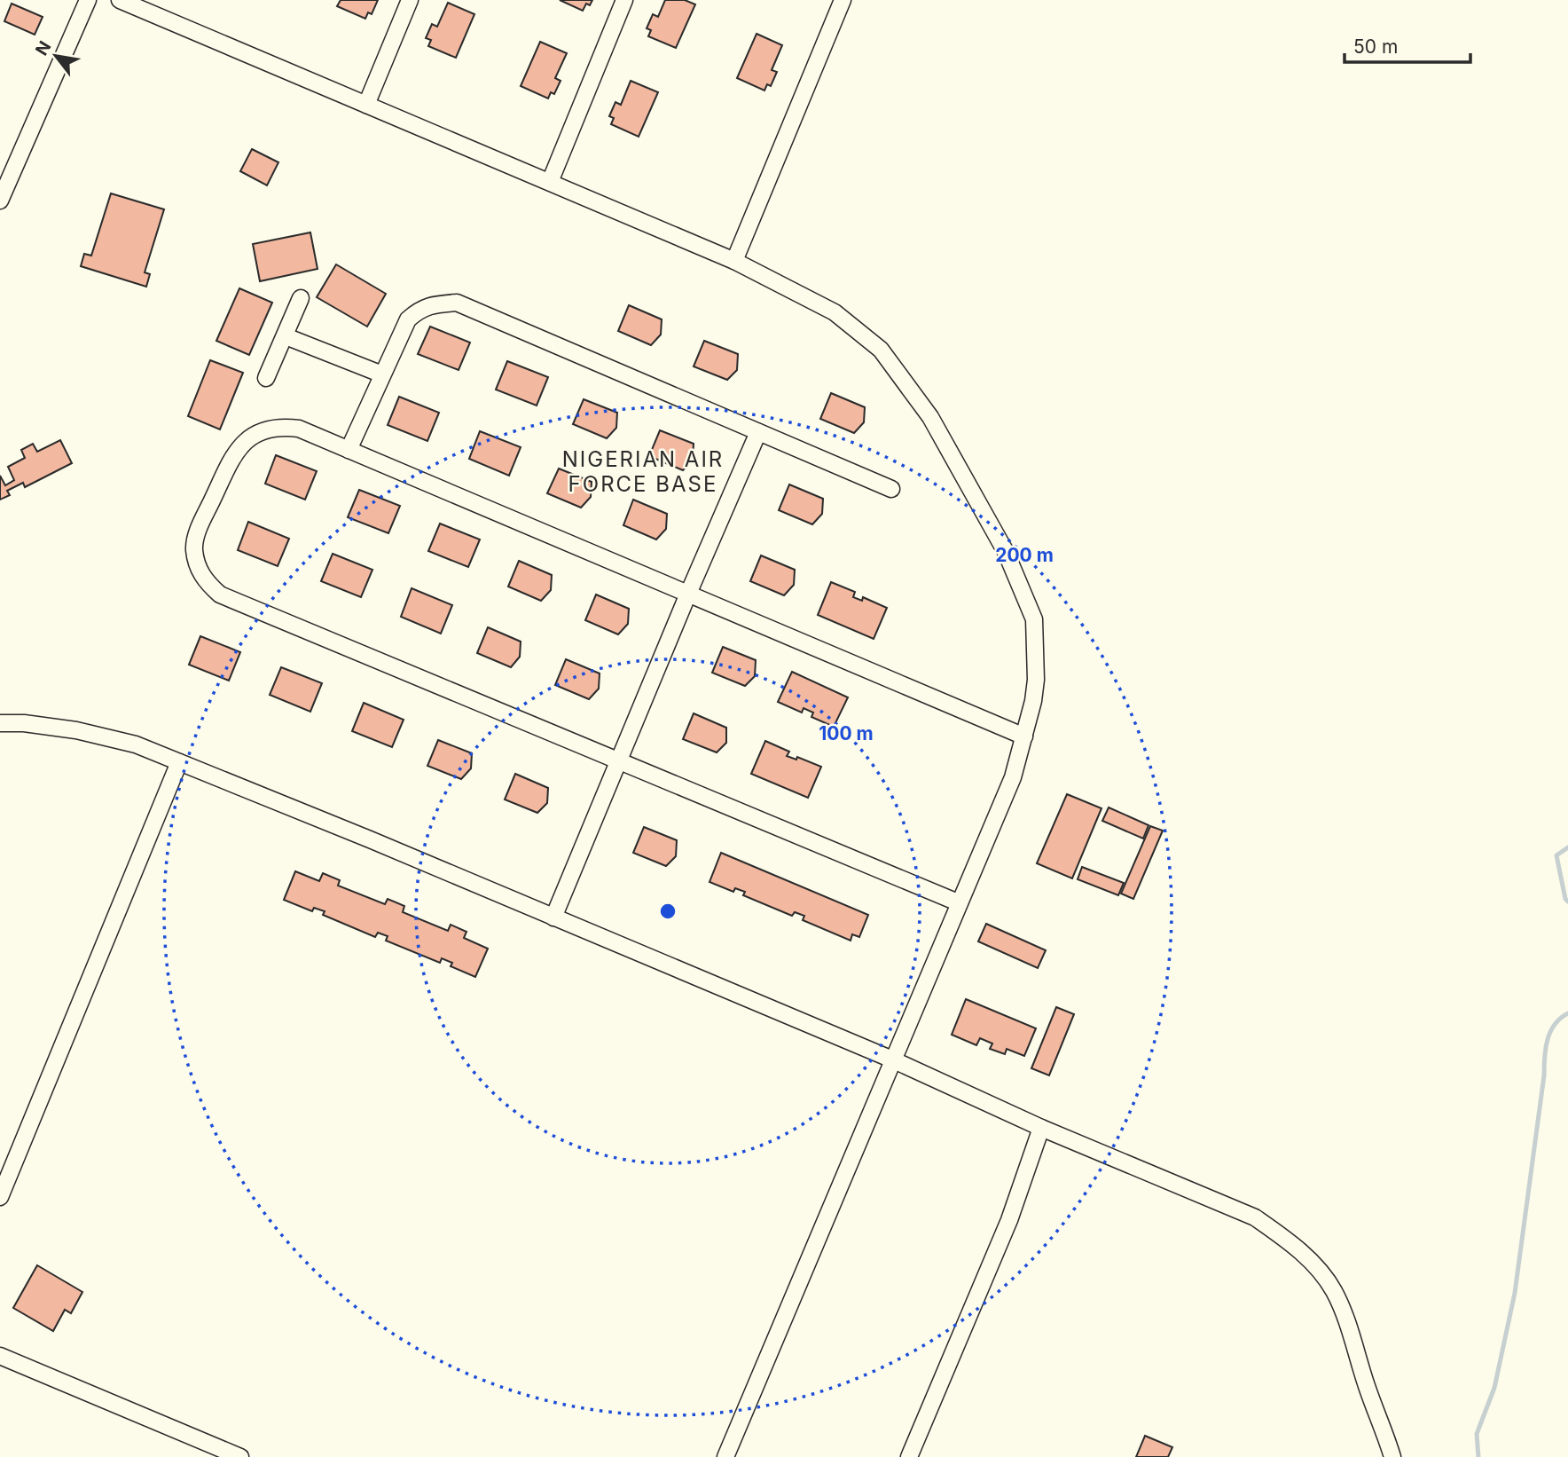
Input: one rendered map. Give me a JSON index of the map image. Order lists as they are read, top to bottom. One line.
{"districts":["NIGERIAN AIR FORCE BASE"],"scale_bar":"50 m","north":"top left","rings":["200 m","100 m"]}
